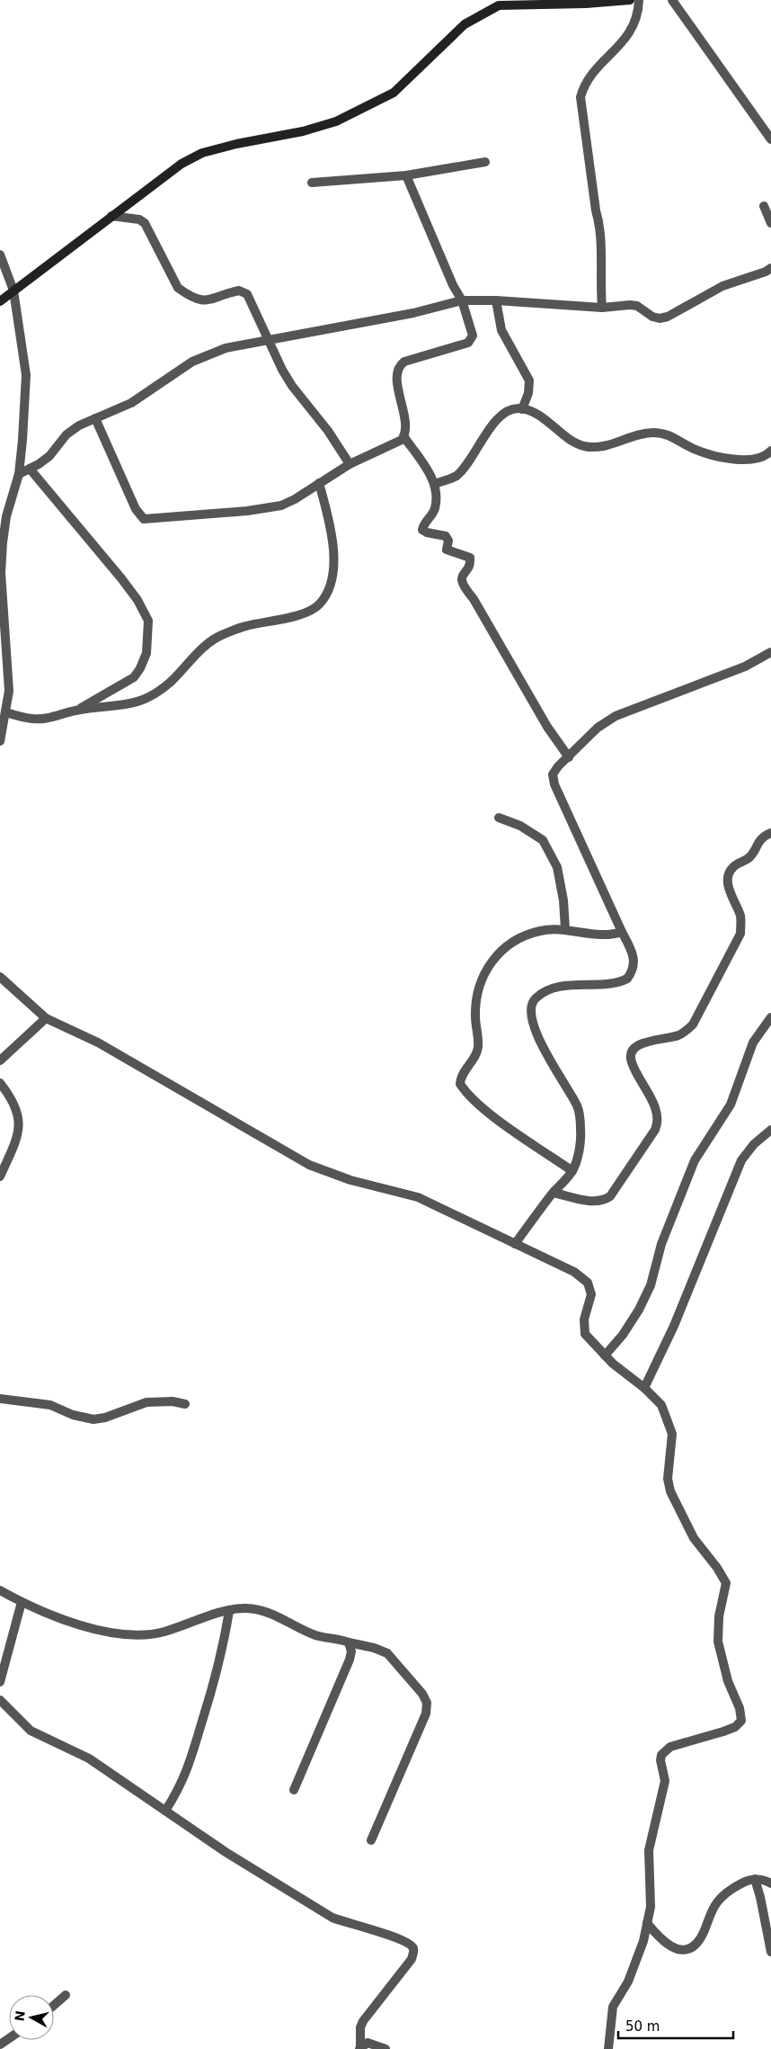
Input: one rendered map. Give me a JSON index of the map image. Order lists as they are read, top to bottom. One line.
{"scale_bar":"50 m","north":"left"}
